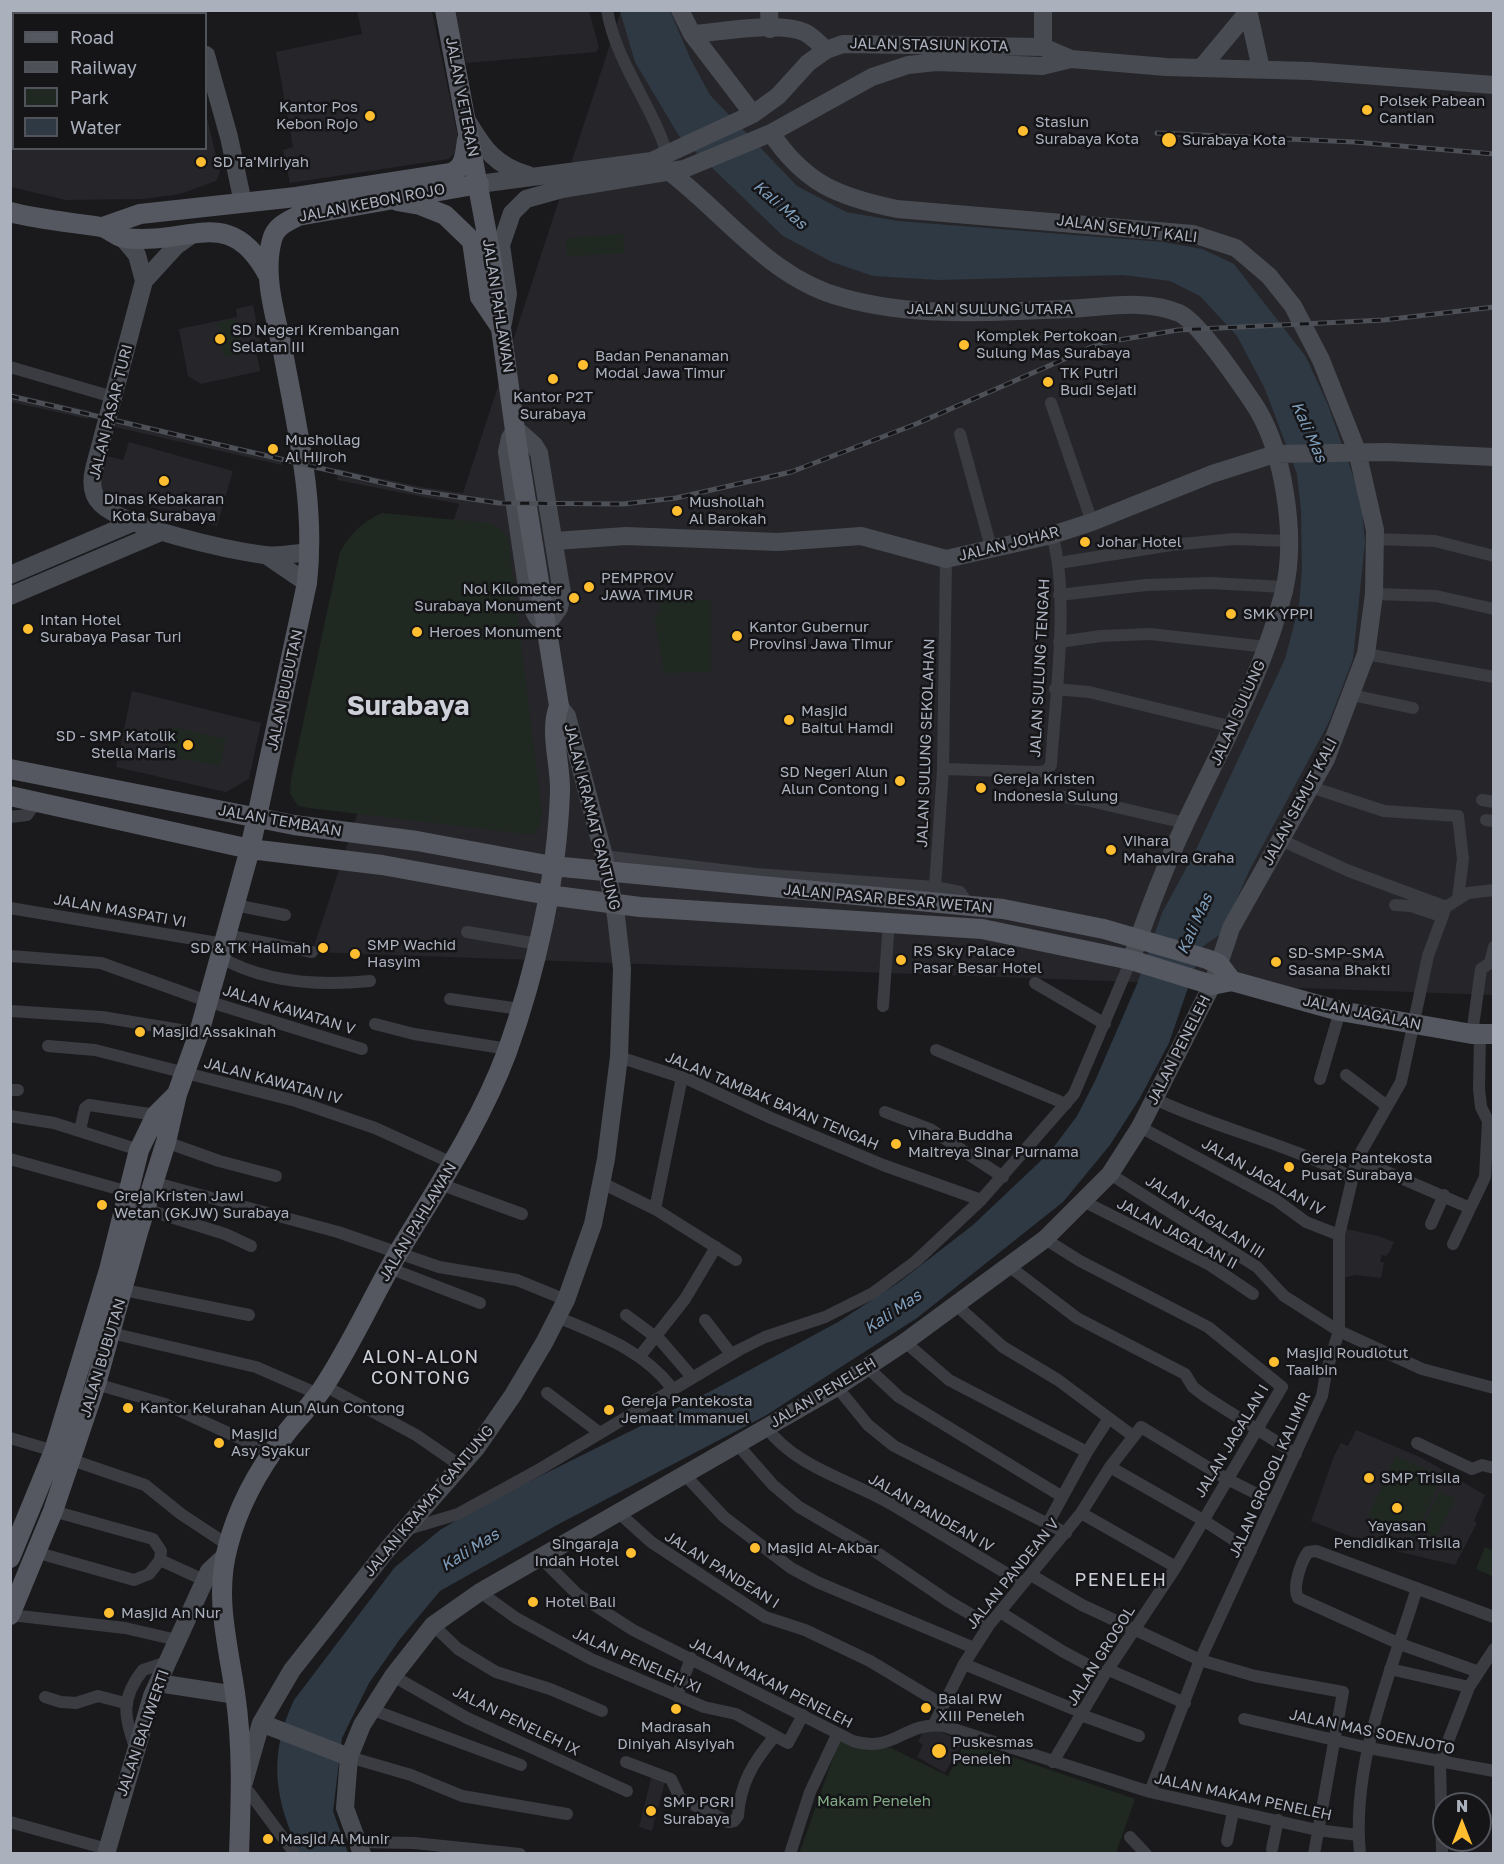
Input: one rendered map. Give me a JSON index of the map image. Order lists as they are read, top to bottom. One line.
{"streets":{"main road":["JALAN VETERAN","JALAN KEBON ROJO","JALAN PAHLAWAN","JALAN BUBUTAN","JALAN TEMBAAN","JALAN PASAR BESAR WETAN","JALAN JAGALAN"],"street":["JALAN STASIUN KOTA","JALAN SEMUT KALI","JALAN SULUNG UTARA","JALAN PASAR TURI","JALAN JOHAR","JALAN SULUNG TENGAH","JALAN SULUNG","JALAN SULUNG SEKOLAHAN","JALAN KRAMAT GANTUNG","JALAN MASPATI VI","JALAN KAWATAN V","JALAN PENELEH","JALAN KAWATAN IV","JALAN TAMBAK BAYAN TENGAH","JALAN JAGALAN IV","JALAN JAGALAN III","JALAN JAGALAN II","JALAN JAGALAN I","JALAN GROGOL KALIMIR","JALAN PANDEAN IV","JALAN PANDEAN I","JALAN PANDEAN V","JALAN GROGOL","JALAN PENELEH XI","JALAN MAKAM PENELEH","JALAN PENELEH IX","JALAN MAS SOENJOTO","JALAN BALIWERTI"]},"crossings":[["JALAN STASIUN KOTA","JALAN KEBON ROJO"],["JALAN STASIUN KOTA","JALAN SEMUT KALI"],["JALAN STASIUN KOTA","JALAN SULUNG UTARA"],["JALAN VETERAN","JALAN KEBON ROJO"],["JALAN VETERAN","JALAN PAHLAWAN"],["JALAN KEBON ROJO","JALAN PAHLAWAN"],["JALAN KEBON ROJO","JALAN BUBUTAN"],["JALAN SEMUT KALI","JALAN JOHAR"],["JALAN SEMUT KALI","JALAN PASAR BESAR WETAN"],["JALAN SEMUT KALI","JALAN JAGALAN"],["JALAN SEMUT KALI","JALAN PENELEH"],["JALAN PAHLAWAN","JALAN KRAMAT GANTUNG"],["JALAN PAHLAWAN","JALAN TEMBAAN"],["JALAN PAHLAWAN","JALAN PASAR BESAR WETAN"],["JALAN PAHLAWAN","JALAN KAWATAN IV"],["JALAN PAHLAWAN","JALAN BALIWERTI"],["JALAN SULUNG UTARA","JALAN JOHAR"],["JALAN SULUNG UTARA","JALAN SULUNG"],["JALAN PASAR TURI","JALAN BUBUTAN"],["JALAN JOHAR","JALAN SULUNG TENGAH"],["JALAN JOHAR","JALAN SULUNG"],["JALAN JOHAR","JALAN SULUNG SEKOLAHAN"],["JALAN SULUNG TENGAH","JALAN SULUNG SEKOLAHAN"],["JALAN BUBUTAN","JALAN TEMBAAN"],["JALAN BUBUTAN","JALAN MASPATI VI"],["JALAN BUBUTAN","JALAN KAWATAN V"],["JALAN BUBUTAN","JALAN KAWATAN IV"],["JALAN SULUNG","JALAN PASAR BESAR WETAN"],["JALAN KRAMAT GANTUNG","JALAN PASAR BESAR WETAN"],["JALAN KRAMAT GANTUNG","JALAN TAMBAK BAYAN TENGAH"],["JALAN TEMBAAN","JALAN PASAR BESAR WETAN"],["JALAN PASAR BESAR WETAN","JALAN JAGALAN"],["JALAN PASAR BESAR WETAN","JALAN PENELEH"],["JALAN JAGALAN","JALAN PENELEH"],["JALAN JAGALAN","JALAN GROGOL KALIMIR"],["JALAN PENELEH","JALAN JAGALAN IV"],["JALAN PENELEH","JALAN JAGALAN III"],["JALAN PENELEH","JALAN JAGALAN II"],["JALAN PENELEH","JALAN JAGALAN I"],["JALAN PENELEH","JALAN PANDEAN IV"],["JALAN PENELEH","JALAN PANDEAN I"],["JALAN PENELEH","JALAN PENELEH XI"],["JALAN PENELEH","JALAN MAKAM PENELEH"],["JALAN PENELEH","JALAN PENELEH IX"],["JALAN JAGALAN IV","JALAN GROGOL KALIMIR"],["JALAN JAGALAN III","JALAN GROGOL KALIMIR"],["JALAN JAGALAN I","JALAN GROGOL"],["JALAN GROGOL KALIMIR","JALAN PANDEAN IV"],["JALAN GROGOL KALIMIR","JALAN MAKAM PENELEH"],["JALAN PANDEAN IV","JALAN PANDEAN V"],["JALAN PANDEAN IV","JALAN GROGOL"],["JALAN PANDEAN IV","JALAN MAS SOENJOTO"],["JALAN PANDEAN I","JALAN PANDEAN V"],["JALAN PANDEAN V","JALAN MAKAM PENELEH"],["JALAN GROGOL","JALAN MAKAM PENELEH"],["JALAN PENELEH XI","JALAN MAKAM PENELEH"]],"districts":["Surabaya","ALON-ALON CONTONG","PENELEH"],"water":["Kali Mas"],"parks":["Makam Peneleh"],"places":["Polsek Pabean Cantian","Kantor Pos Kebon Rojo","Stasiun Surabaya Kota","Surabaya Kota","SD Ta'Miriyah","SD Negeri Krembangan Selatan III","Komplek Pertokoan Sulung Mas Surabaya","Badan Penanaman Modal Jawa Timur","Kantor P2T Surabaya","TK Putri Budi Sejati","Mushollag Al Hijroh","Dinas Kebakaran Kota Surabaya","Mushollah Al Barokah","Johar Hotel","PEMPROV JAWA TIMUR","Nol Kilometer Surabaya Monument","SMK YPPI","Intan Hotel Surabaya Pasar Turi","Heroes Monument","Kantor Gubernur Provinsi Jawa Timur","Masjid Baitul Hamdi","SD - SMP Katolik Stella Maris","SD Negeri Alun Alun Contong I","Gereja Kristen Indonesia Sulung","Vihara Mahavira Graha","SD & TK Halimah","SMP Wachid Hasyim","RS Sky Palace Pasar Besar Hotel","SD-SMP-SMA Sasana Bhakti","Masjid Assakinah","Vihara Buddha Maitreya Sinar Purnama","Gereja Pantekosta Pusat Surabaya","Greja Kristen Jawi Wetan (GKJW) Surabaya","Masjid Roudlotut Taaibin","Kantor Kelurahan Alun Alun Contong","Gereja Pantekosta Jemaat Immanuel","Masjid Asy Syakur","SMP Trisila","Yayasan Pendidikan Trisila","Masjid Al-Akbar","Singaraja Indah Hotel","Hotel Bali","Masjid An Nur","Balai RW XIII Peneleh","Madrasah Diniyah Aisyiyah","Puskesmas Peneleh","SMP PGRI Surabaya","Masjid Al Munir"],"legend":["Road","Railway","Park","Water"],"north":"top"}
